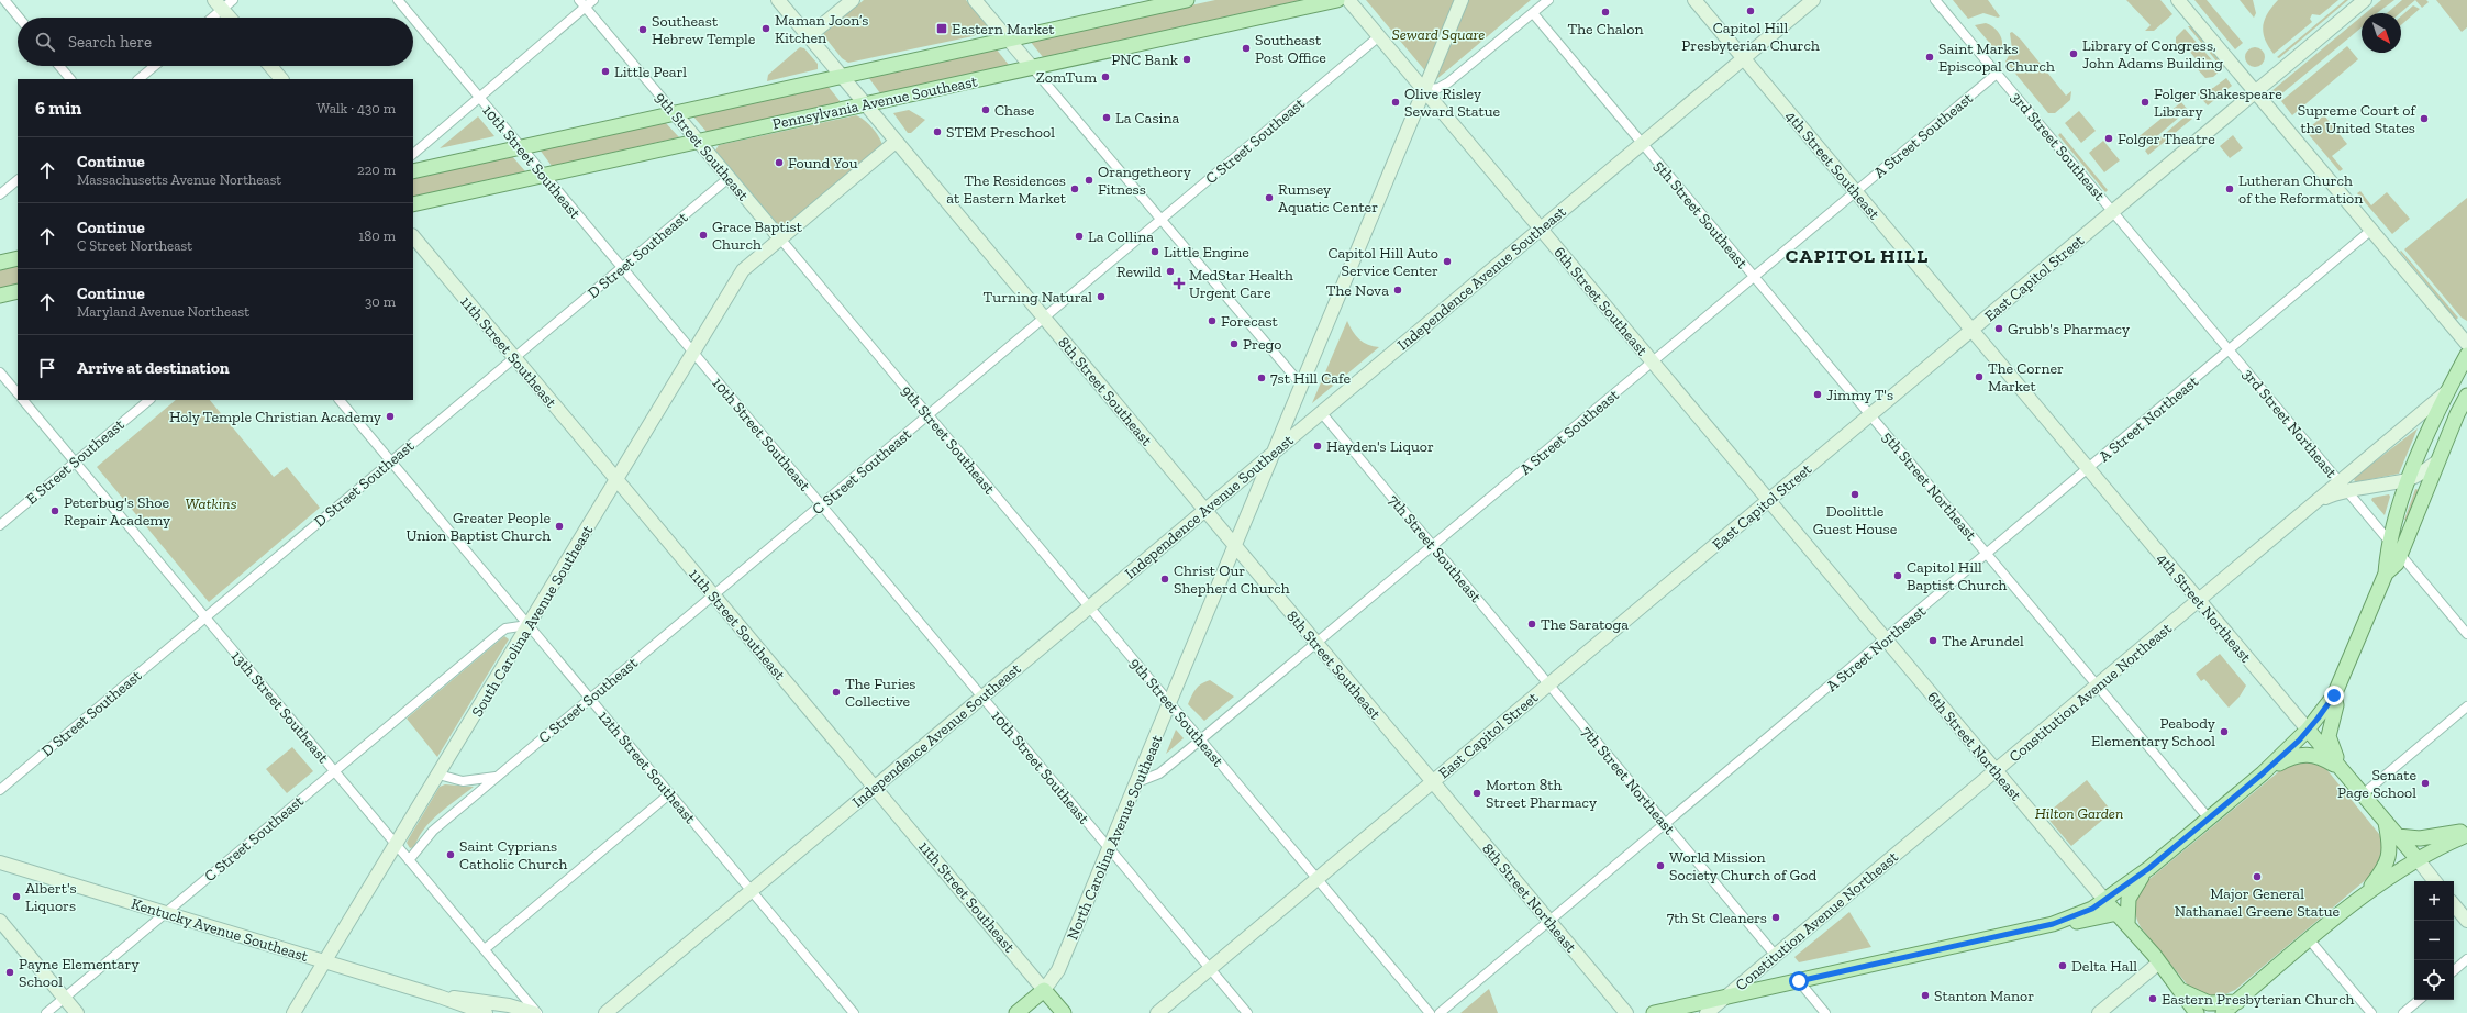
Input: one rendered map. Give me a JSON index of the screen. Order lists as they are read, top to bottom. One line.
{"streets":{"main road":["Pennsylvania Avenue Southeast","9th Street Southeast","4th Street Southeast","Independence Avenue Southeast","East Capitol Street","6th Street Southeast","11th Street Southeast","8th Street Southeast","4th Street Northeast","South Carolina Avenue Southeast","Constitution Avenue Northeast","6th Street Northeast","North Carolina Avenue Southeast","8th Street Northeast","Kentucky Avenue Southeast"],"street":["A Street Southeast","C Street Southeast","3rd Street Southeast","10th Street Southeast","5th Street Southeast","D Street Southeast","A Street Northeast","3rd Street Northeast","E Street Southeast","5th Street Northeast","7th Street Southeast","13th Street Southeast","12th Street Southeast","7th Street Northeast"]},"crossings":[["Pennsylvania Avenue Southeast","9th Street Southeast"],["Pennsylvania Avenue Southeast","10th Street Southeast"],["Pennsylvania Avenue Southeast","8th Street Southeast"],["A Street Southeast","9th Street Southeast"],["A Street Southeast","3rd Street Southeast"],["A Street Southeast","4th Street Southeast"],["A Street Southeast","5th Street Southeast"],["A Street Southeast","6th Street Southeast"],["A Street Southeast","8th Street Southeast"],["A Street Southeast","7th Street Southeast"],["A Street Southeast","North Carolina Avenue Southeast"],["C Street Southeast","9th Street Southeast"],["C Street Southeast","10th Street Southeast"],["C Street Southeast","6th Street Southeast"],["C Street Southeast","11th Street Southeast"],["C Street Southeast","8th Street Southeast"],["C Street Southeast","South Carolina Avenue Southeast"],["C Street Southeast","13th Street Southeast"],["C Street Southeast","12th Street Southeast"],["C Street Southeast","Kentucky Avenue Southeast"],["9th Street Southeast","D Street Southeast"],["9th Street Southeast","Independence Avenue Southeast"],["9th Street Southeast","East Capitol Street"],["9th Street Southeast","South Carolina Avenue Southeast"],["9th Street Southeast","North Carolina Avenue Southeast"],["3rd Street Southeast","East Capitol Street"],["3rd Street Southeast","3rd Street Northeast"],["10th Street Southeast","D Street Southeast"],["10th Street Southeast","Independence Avenue Southeast"],["10th Street Southeast","East Capitol Street"],["10th Street Southeast","South Carolina Avenue Southeast"],["10th Street Southeast","North Carolina Avenue Southeast"],["4th Street Southeast","Independence Avenue Southeast"],["4th Street Southeast","East Capitol Street"],["4th Street Southeast","4th Street Northeast"],["5th Street Southeast","Independence Avenue Southeast"],["5th Street Southeast","East Capitol Street"],["5th Street Southeast","5th Street Northeast"],["D Street Southeast","11th Street Southeast"],["D Street Southeast","13th Street Southeast"],["D Street Southeast","12th Street Southeast"],["Independence Avenue Southeast","6th Street Southeast"],["Independence Avenue Southeast","11th Street Southeast"],["Independence Avenue Southeast","8th Street Southeast"],["Independence Avenue Southeast","7th Street Southeast"],["Independence Avenue Southeast","12th Street Southeast"],["Independence Avenue Southeast","North Carolina Avenue Southeast"],["East Capitol Street","6th Street Southeast"],["East Capitol Street","8th Street Southeast"],["East Capitol Street","3rd Street Northeast"],["East Capitol Street","5th Street Northeast"],["East Capitol Street","7th Street Southeast"],["East Capitol Street","4th Street Northeast"],["East Capitol Street","6th Street Northeast"],["East Capitol Street","7th Street Northeast"],["East Capitol Street","8th Street Northeast"],["6th Street Southeast","6th Street Northeast"],["6th Street Southeast","North Carolina Avenue Southeast"],["11th Street Southeast","South Carolina Avenue Southeast"],["11th Street Southeast","North Carolina Avenue Southeast"],["8th Street Southeast","North Carolina Avenue Southeast"],["8th Street Southeast","8th Street Northeast"],["A Street Northeast","3rd Street Northeast"],["A Street Northeast","5th Street Northeast"],["A Street Northeast","4th Street Northeast"],["A Street Northeast","6th Street Northeast"],["A Street Northeast","7th Street Northeast"],["A Street Northeast","8th Street Northeast"],["3rd Street Northeast","Constitution Avenue Northeast"],["E Street Southeast","13th Street Southeast"],["5th Street Northeast","Constitution Avenue Northeast"],["7th Street Southeast","7th Street Northeast"],["4th Street Northeast","Constitution Avenue Northeast"],["South Carolina Avenue Southeast","13th Street Southeast"],["South Carolina Avenue Southeast","12th Street Southeast"],["South Carolina Avenue Southeast","Kentucky Avenue Southeast"],["Constitution Avenue Northeast","6th Street Northeast"],["Constitution Avenue Northeast","7th Street Northeast"]],"districts":["CAPITOL HILL"],"parks":["Seward Square","Watkins","Hilton Garden"],"places":{"other":["Capitol Hill Presbyterian Church","The Chalon","Maman Joon’s Kitchen","Southeast Hebrew Temple","Southeast Post Office","Library of Congress, John Adams Building","Saint Marks Episcopal Church","PNC Bank","Little Pearl","ZomTum","Olive Risley Seward Statue","Folger Shakespeare Library","Chase","La Casina","Supreme Court of the United States","STEM Preschool","Folger Theatre","Found You","Orangetheory Fitness","The Residences at Eastern Market","Lutheran Church of the Reformation","Rumsey Aquatic Center","Grace Baptist Church","La Collina","Little Engine","Capitol Hill Auto Service Center","Rewild","The Nova","Turning Natural","Forecast","Grubb's Pharmacy","Prego","The Corner Market","7st Hill Cafe","Jimmy T's","Holy Temple Christian Academy","Hayden's Liquor","Doolittle Guest House","Peterbug's Shoe Repair Academy","Greater People Union Baptist Church","Capitol Hill Baptist Church","Christ Our Shepherd Church","The Saratoga","The Arundel","The Furies Collective","Peabody Elementary School","Senate Page School","Morton 8th Street Pharmacy","Saint Cyprians Catholic Church","World Mission Society Church of God","Major General Nathanael Greene Statue","Albert's Liquors","7th St Cleaners","Delta Hall","Payne Elementary School","Stanton Manor","Eastern Presbyterian Church"],"transit":["Eastern Market"],"health":["MedStar Health Urgent Care"]},"north":"bottom right","page":{"search":"Search here","heading":["6 min","Walk · 430 m"],"list":[["Continue","Massachusetts Avenue Northeast","220 m"],["Continue","C Street Northeast","180 m"],["Continue","Maryland Avenue Northeast","30 m"],"Arrive at destination"],"map_buttons":["+","−"]}}
